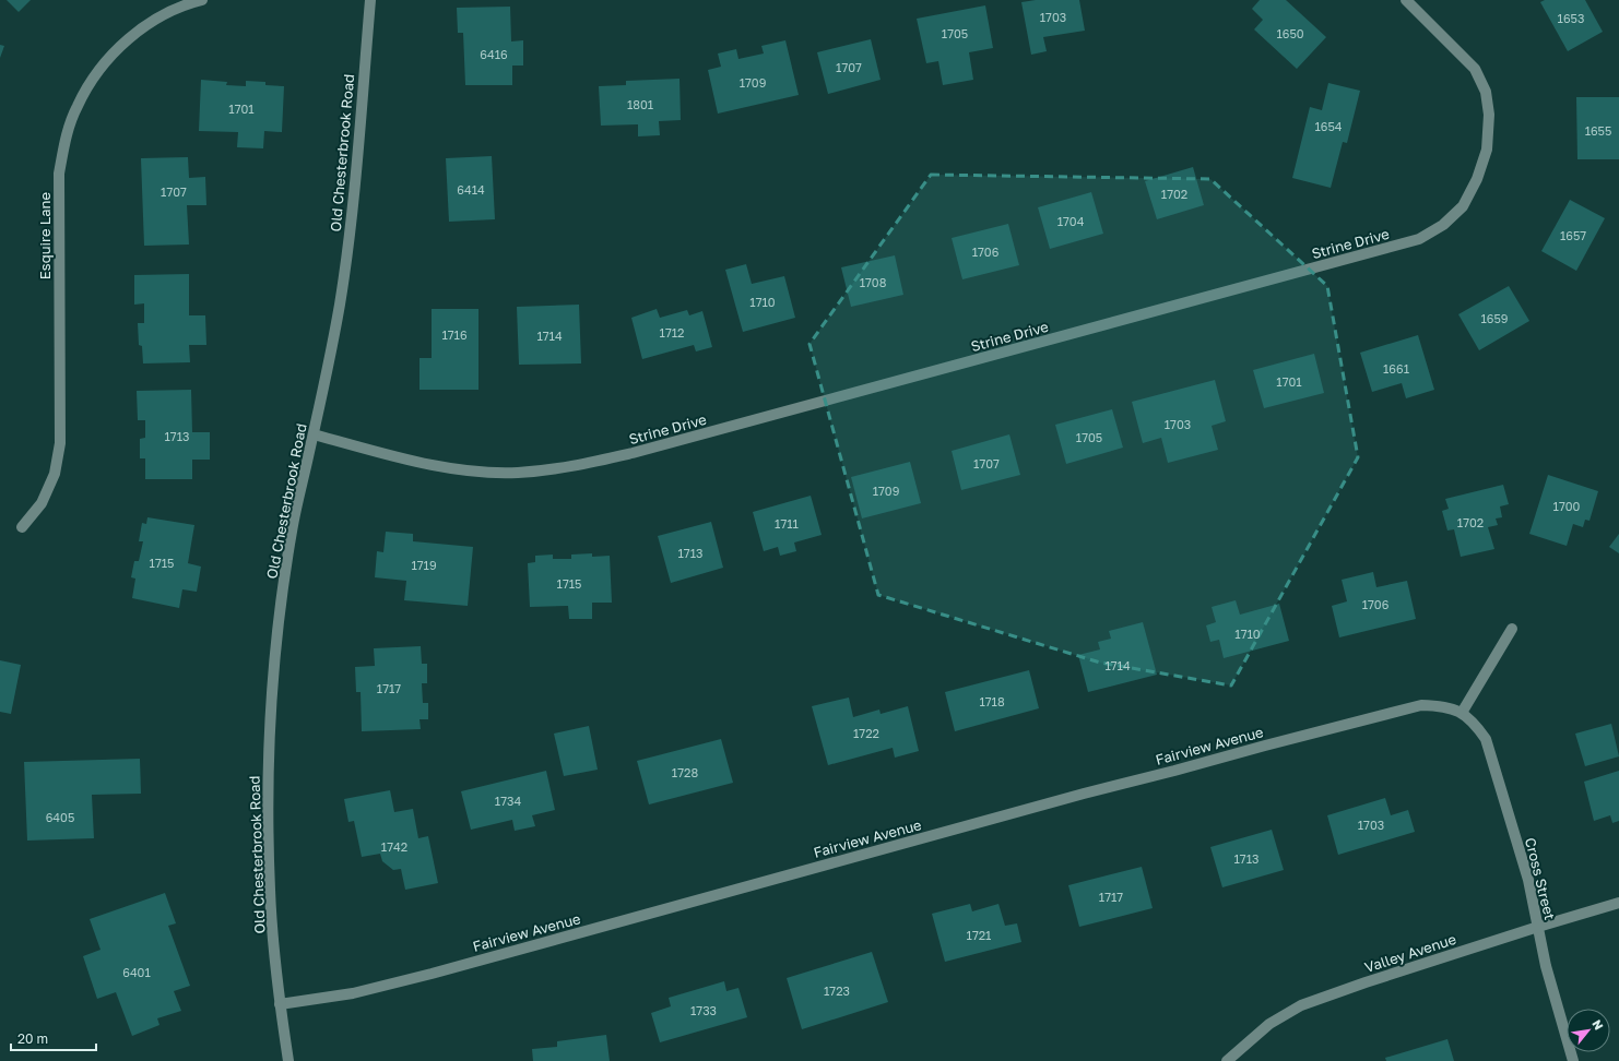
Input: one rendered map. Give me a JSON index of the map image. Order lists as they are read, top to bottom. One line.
{"streets":{"street":["Old Chesterbrook Road","Esquire Lane","Strine Drive","Fairview Avenue","Cross Street","Valley Avenue"]},"crossings":[["Old Chesterbrook Road","Strine Drive"],["Old Chesterbrook Road","Fairview Avenue"],["Fairview Avenue","Cross Street"],["Cross Street","Valley Avenue"]],"house_numbers":["1703","1653","1705","1650","6416","1707","1709","1801","1701","1654","1655","6414","1707","1702","1704","1657","1706","1708","1710","1659","1712","1716","1714","1661","1701","1703","1713","1705","1707","1709","1700","1702","1711","1713","1715","1719","1715","1706","1710","1714","1717","1718","1722","1728","1734","6405","1703","1742","1713","1717","1721","6401","1723","1733"],"scale_bar":"20 m","north":"top right"}
